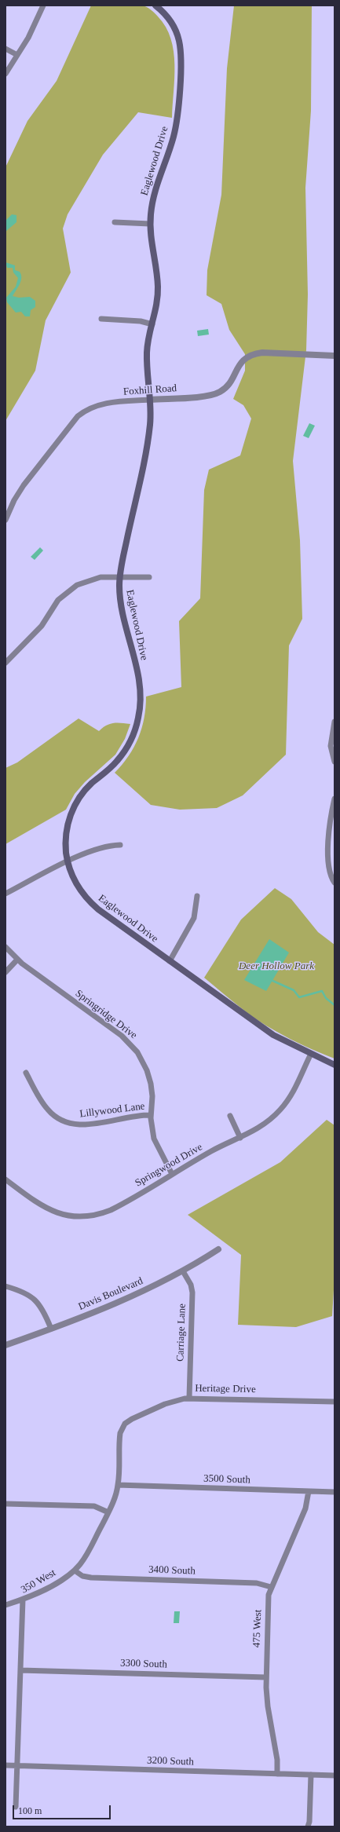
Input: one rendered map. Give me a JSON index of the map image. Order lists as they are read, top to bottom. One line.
{"streets":{"main road":["Eaglewood Drive"],"street":["Foxhill Road","Springridge Drive","Lillywood Lane","Springwood Drive","Davis Boulevard","Carriage Lane","Heritage Drive","3500 South","3400 South","350 West","475 West","3300 South","3200 South"]},"crossings":[["Eaglewood Drive","Foxhill Road"],["Eaglewood Drive","Springwood Drive"],["Springridge Drive","Lillywood Lane"],["Springridge Drive","Springwood Drive"],["Davis Boulevard","Carriage Lane"],["Carriage Lane","Heritage Drive"],["Heritage Drive","350 West"],["3500 South","350 West"],["3500 South","475 West"],["3400 South","350 West"],["3400 South","475 West"],["350 West","3300 South"],["350 West","3200 South"],["475 West","3300 South"],["475 West","3200 South"]],"parks":["Deer Hollow Park"],"scale_bar":"100 m"}
